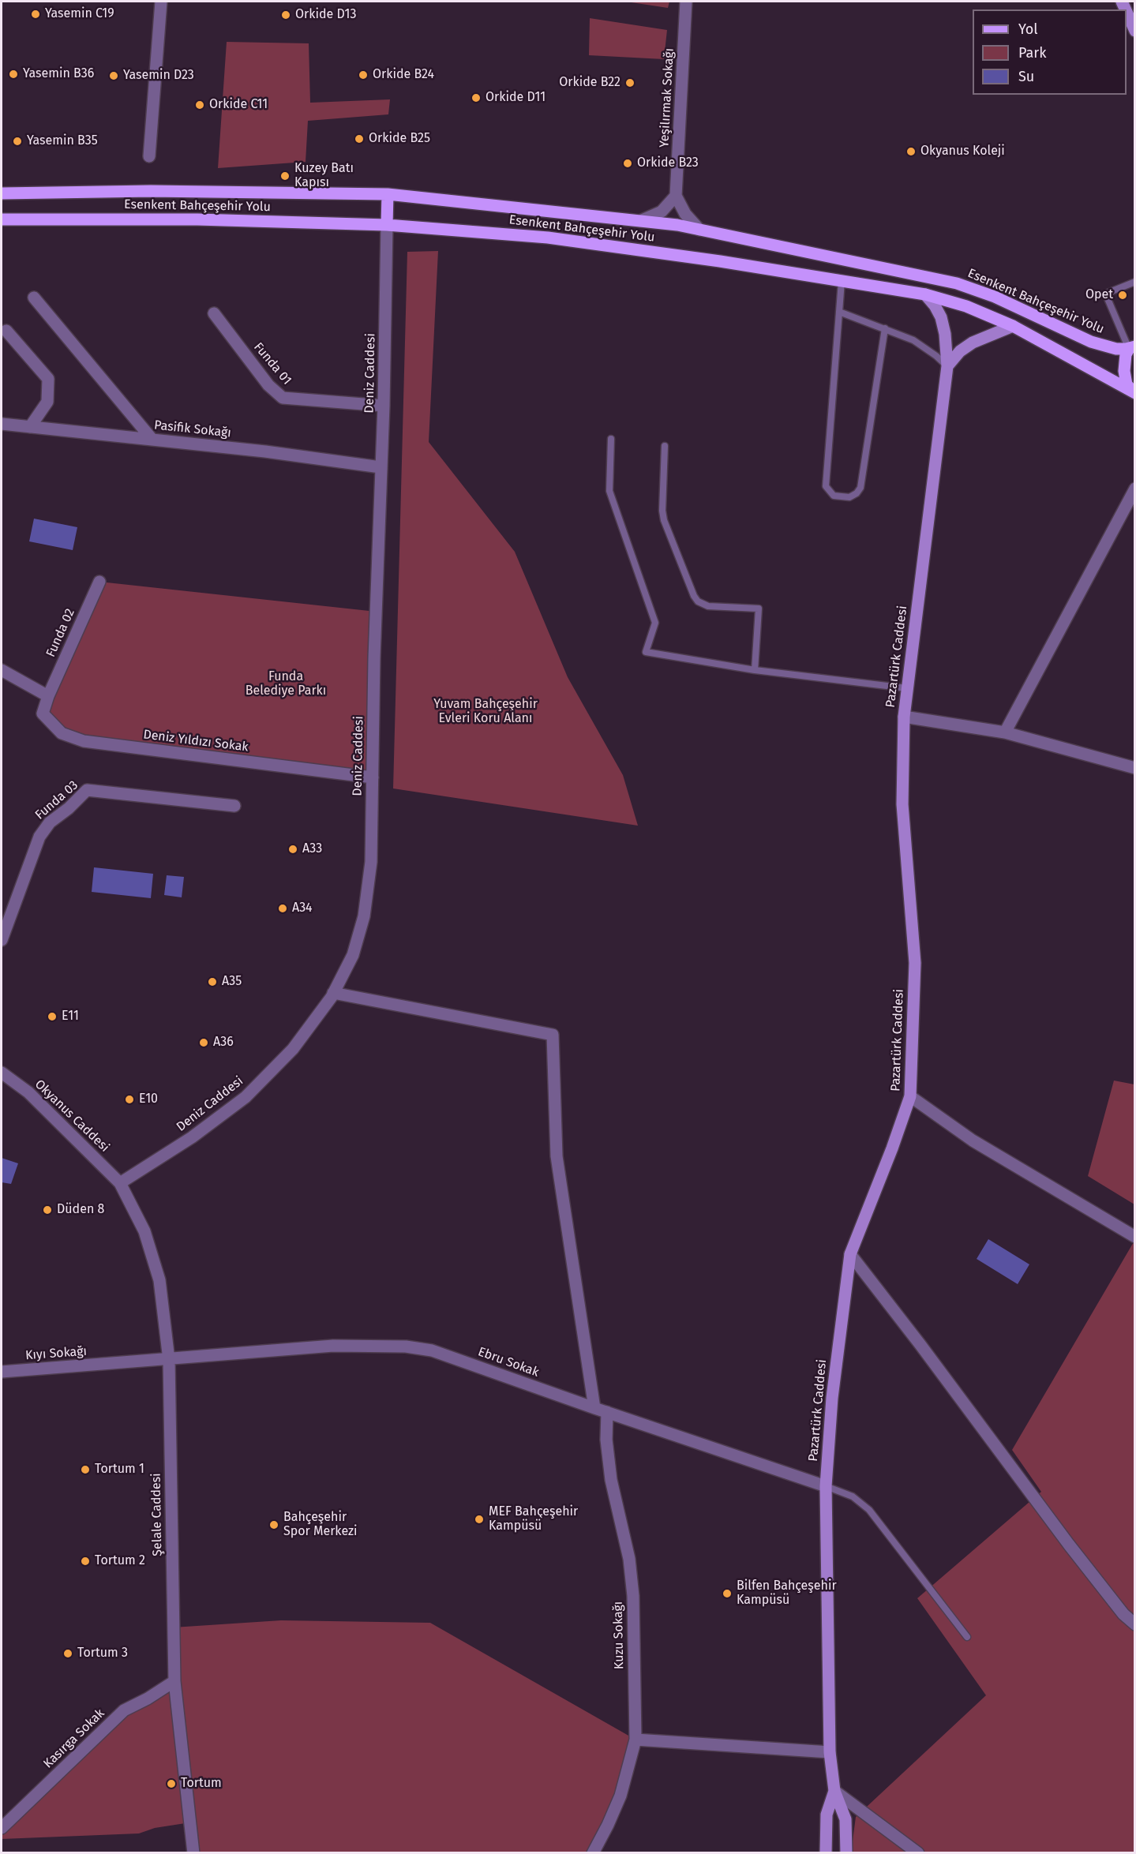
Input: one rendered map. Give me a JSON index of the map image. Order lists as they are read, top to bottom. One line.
{"streets":{"main road":["Esenkent Bahçeşehir Yolu"],"street":["Yeşilırmak Sokağı","Funda 01","Deniz Caddesi","Pasifik Sokağı","Funda 02","Pazartürk Caddesi","Deniz Yıldızı Sokak","Funda 03","Okyanus Caddesi","Kıyı Sokağı","Ebru Sokak","Şelale Caddesi","Kuzu Sokağı","Kasırga Sokak"]},"crossings":[["Esenkent Bahçeşehir Yolu","Deniz Caddesi"],["Esenkent Bahçeşehir Yolu","Pazartürk Caddesi"],["Funda 01","Deniz Caddesi"],["Deniz Caddesi","Pasifik Sokağı"],["Deniz Caddesi","Deniz Yıldızı Sokak"],["Deniz Caddesi","Okyanus Caddesi"],["Deniz Caddesi","Şelale Caddesi"],["Funda 02","Deniz Yıldızı Sokak"],["Pazartürk Caddesi","Ebru Sokak"],["Okyanus Caddesi","Şelale Caddesi"],["Kıyı Sokağı","Ebru Sokak"],["Ebru Sokak","Şelale Caddesi"],["Ebru Sokak","Kuzu Sokağı"],["Şelale Caddesi","Kasırga Sokak"]],"parks":["Funda Belediye Parkı","Yuvam Bahçeşehir Evleri Koru Alanı"],"places":["Yasemin C19","Orkide D13","Yasemin B36","Orkide B24","Yasemin D23","Orkide B22","Orkide D11","Orkide C11","Orkide B25","Yasemin B35","Okyanus Koleji","Orkide B23","Kuzey Batı Kapısı","Opet","A33","A34","A35","E11","A36","E10","Düden 8","Tortum 1","MEF Bahçeşehir Kampüsü","Bahçeşehir Spor Merkezi","Tortum 2","Bilfen Bahçeşehir Kampüsü","Tortum 3","Tortum"],"legend":["Yol","Park","Su"]}
